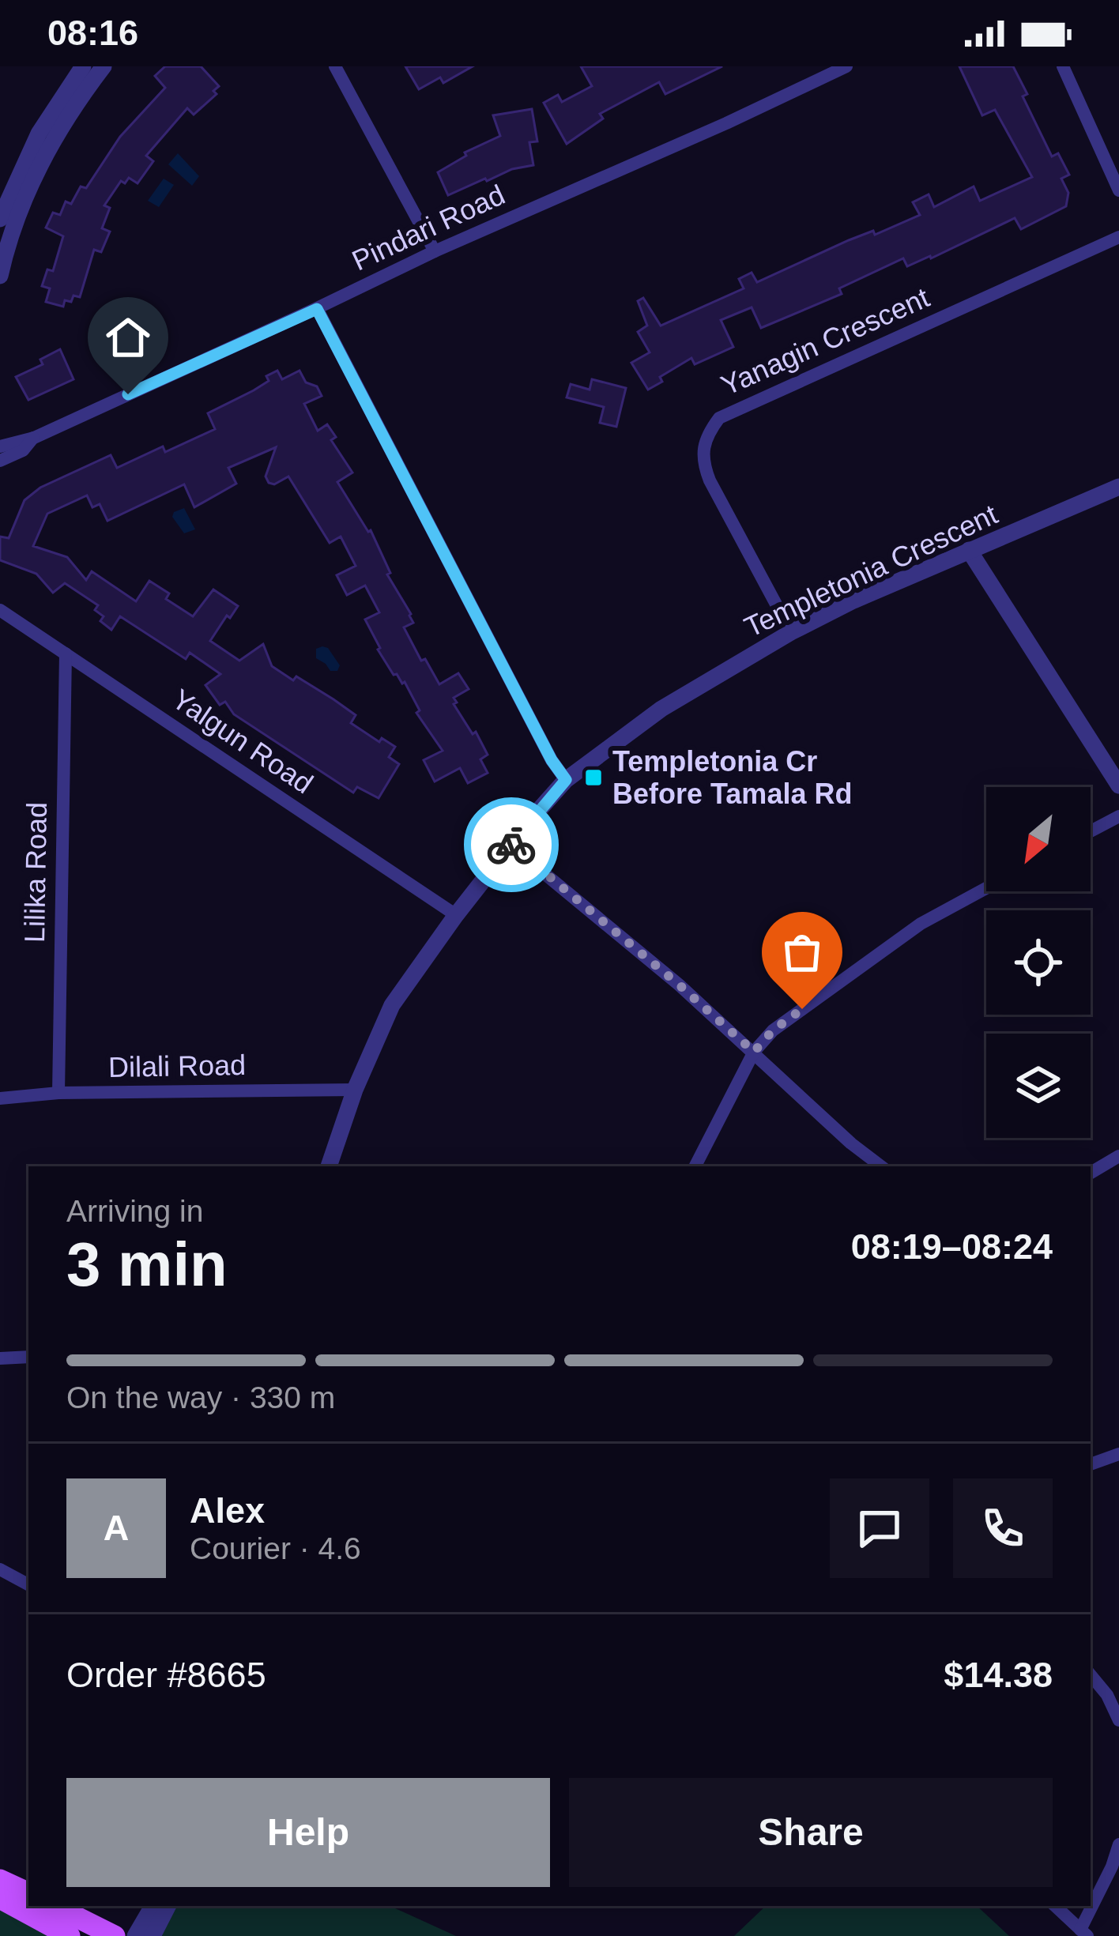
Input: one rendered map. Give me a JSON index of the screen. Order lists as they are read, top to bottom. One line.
{"streets":{"street":["Pindari Road","Yanagin Crescent","Templetonia Crescent","Yalgun Road","Lilika Road","Dilali Road"]},"crossings":[["Yanagin Crescent","Templetonia Crescent"],["Templetonia Crescent","Yalgun Road"],["Templetonia Crescent","Dilali Road"],["Yalgun Road","Lilika Road"],["Lilika Road","Dilali Road"]],"places":{"transit":["Templetonia Cr Before Tamala Rd"]},"north":"bottom left","page":{"status":"08:16","heading":["3 min","Arriving in","08:19–08:24"],"panel":["Alex","Courier · 4.6","Order #8665","$14.38"],"bar":"On the way · 330 m","round":"A","buttons":["Help","Share"]}}
